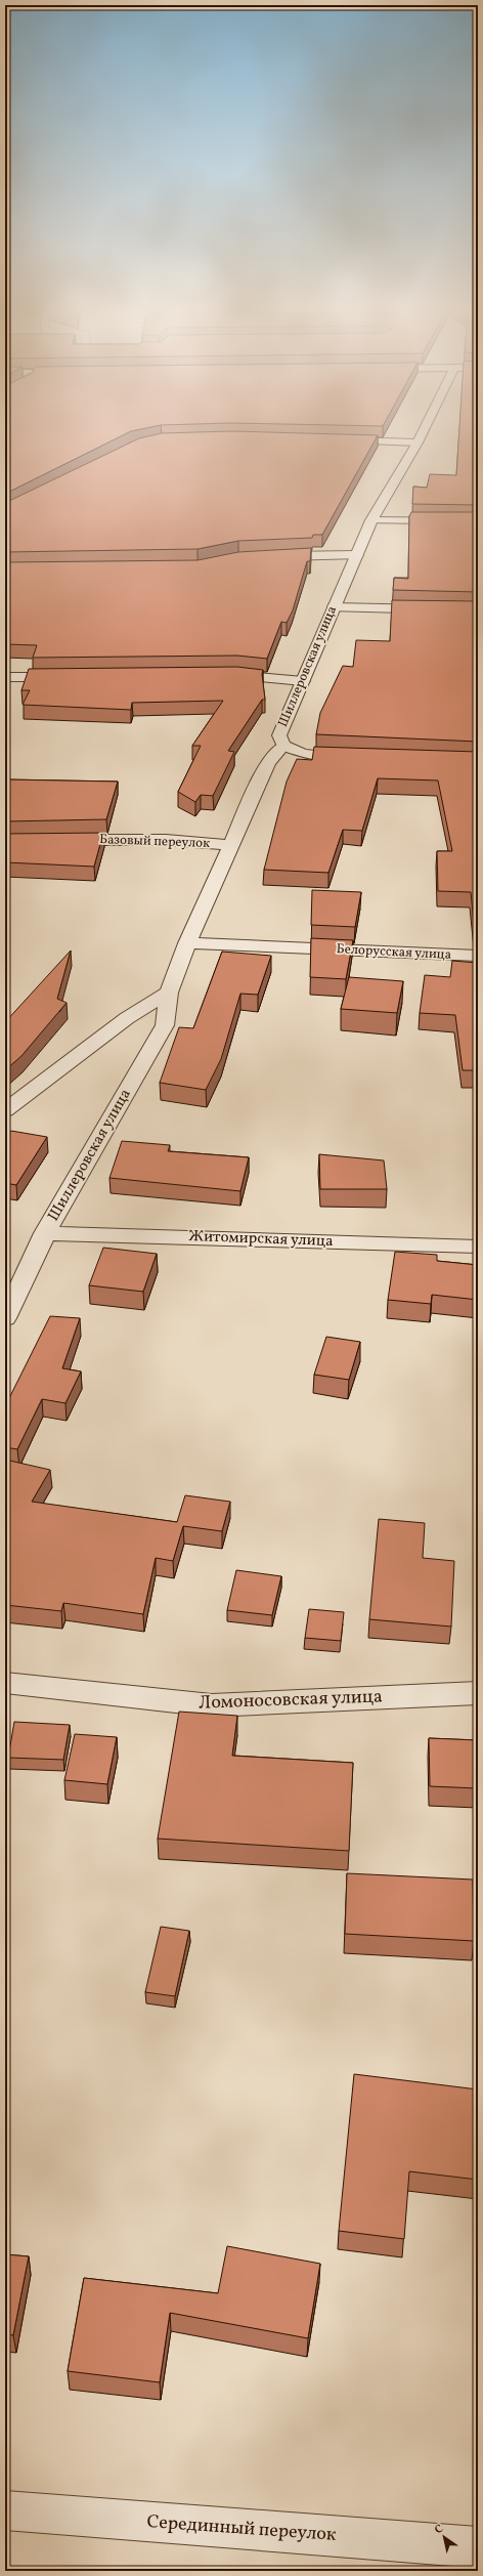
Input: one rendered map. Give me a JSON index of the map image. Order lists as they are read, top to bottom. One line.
{"streets":{"street":["Шиллеровская улица","Базовый переулок","Белорусская улица","Житомирская улица","Ломоносовская улица","Серединный переулок"]},"crossings":[["Шиллеровская улица","Базовый переулок"],["Шиллеровская улица","Белорусская улица"],["Шиллеровская улица","Житомирская улица"]],"north":"top left"}
